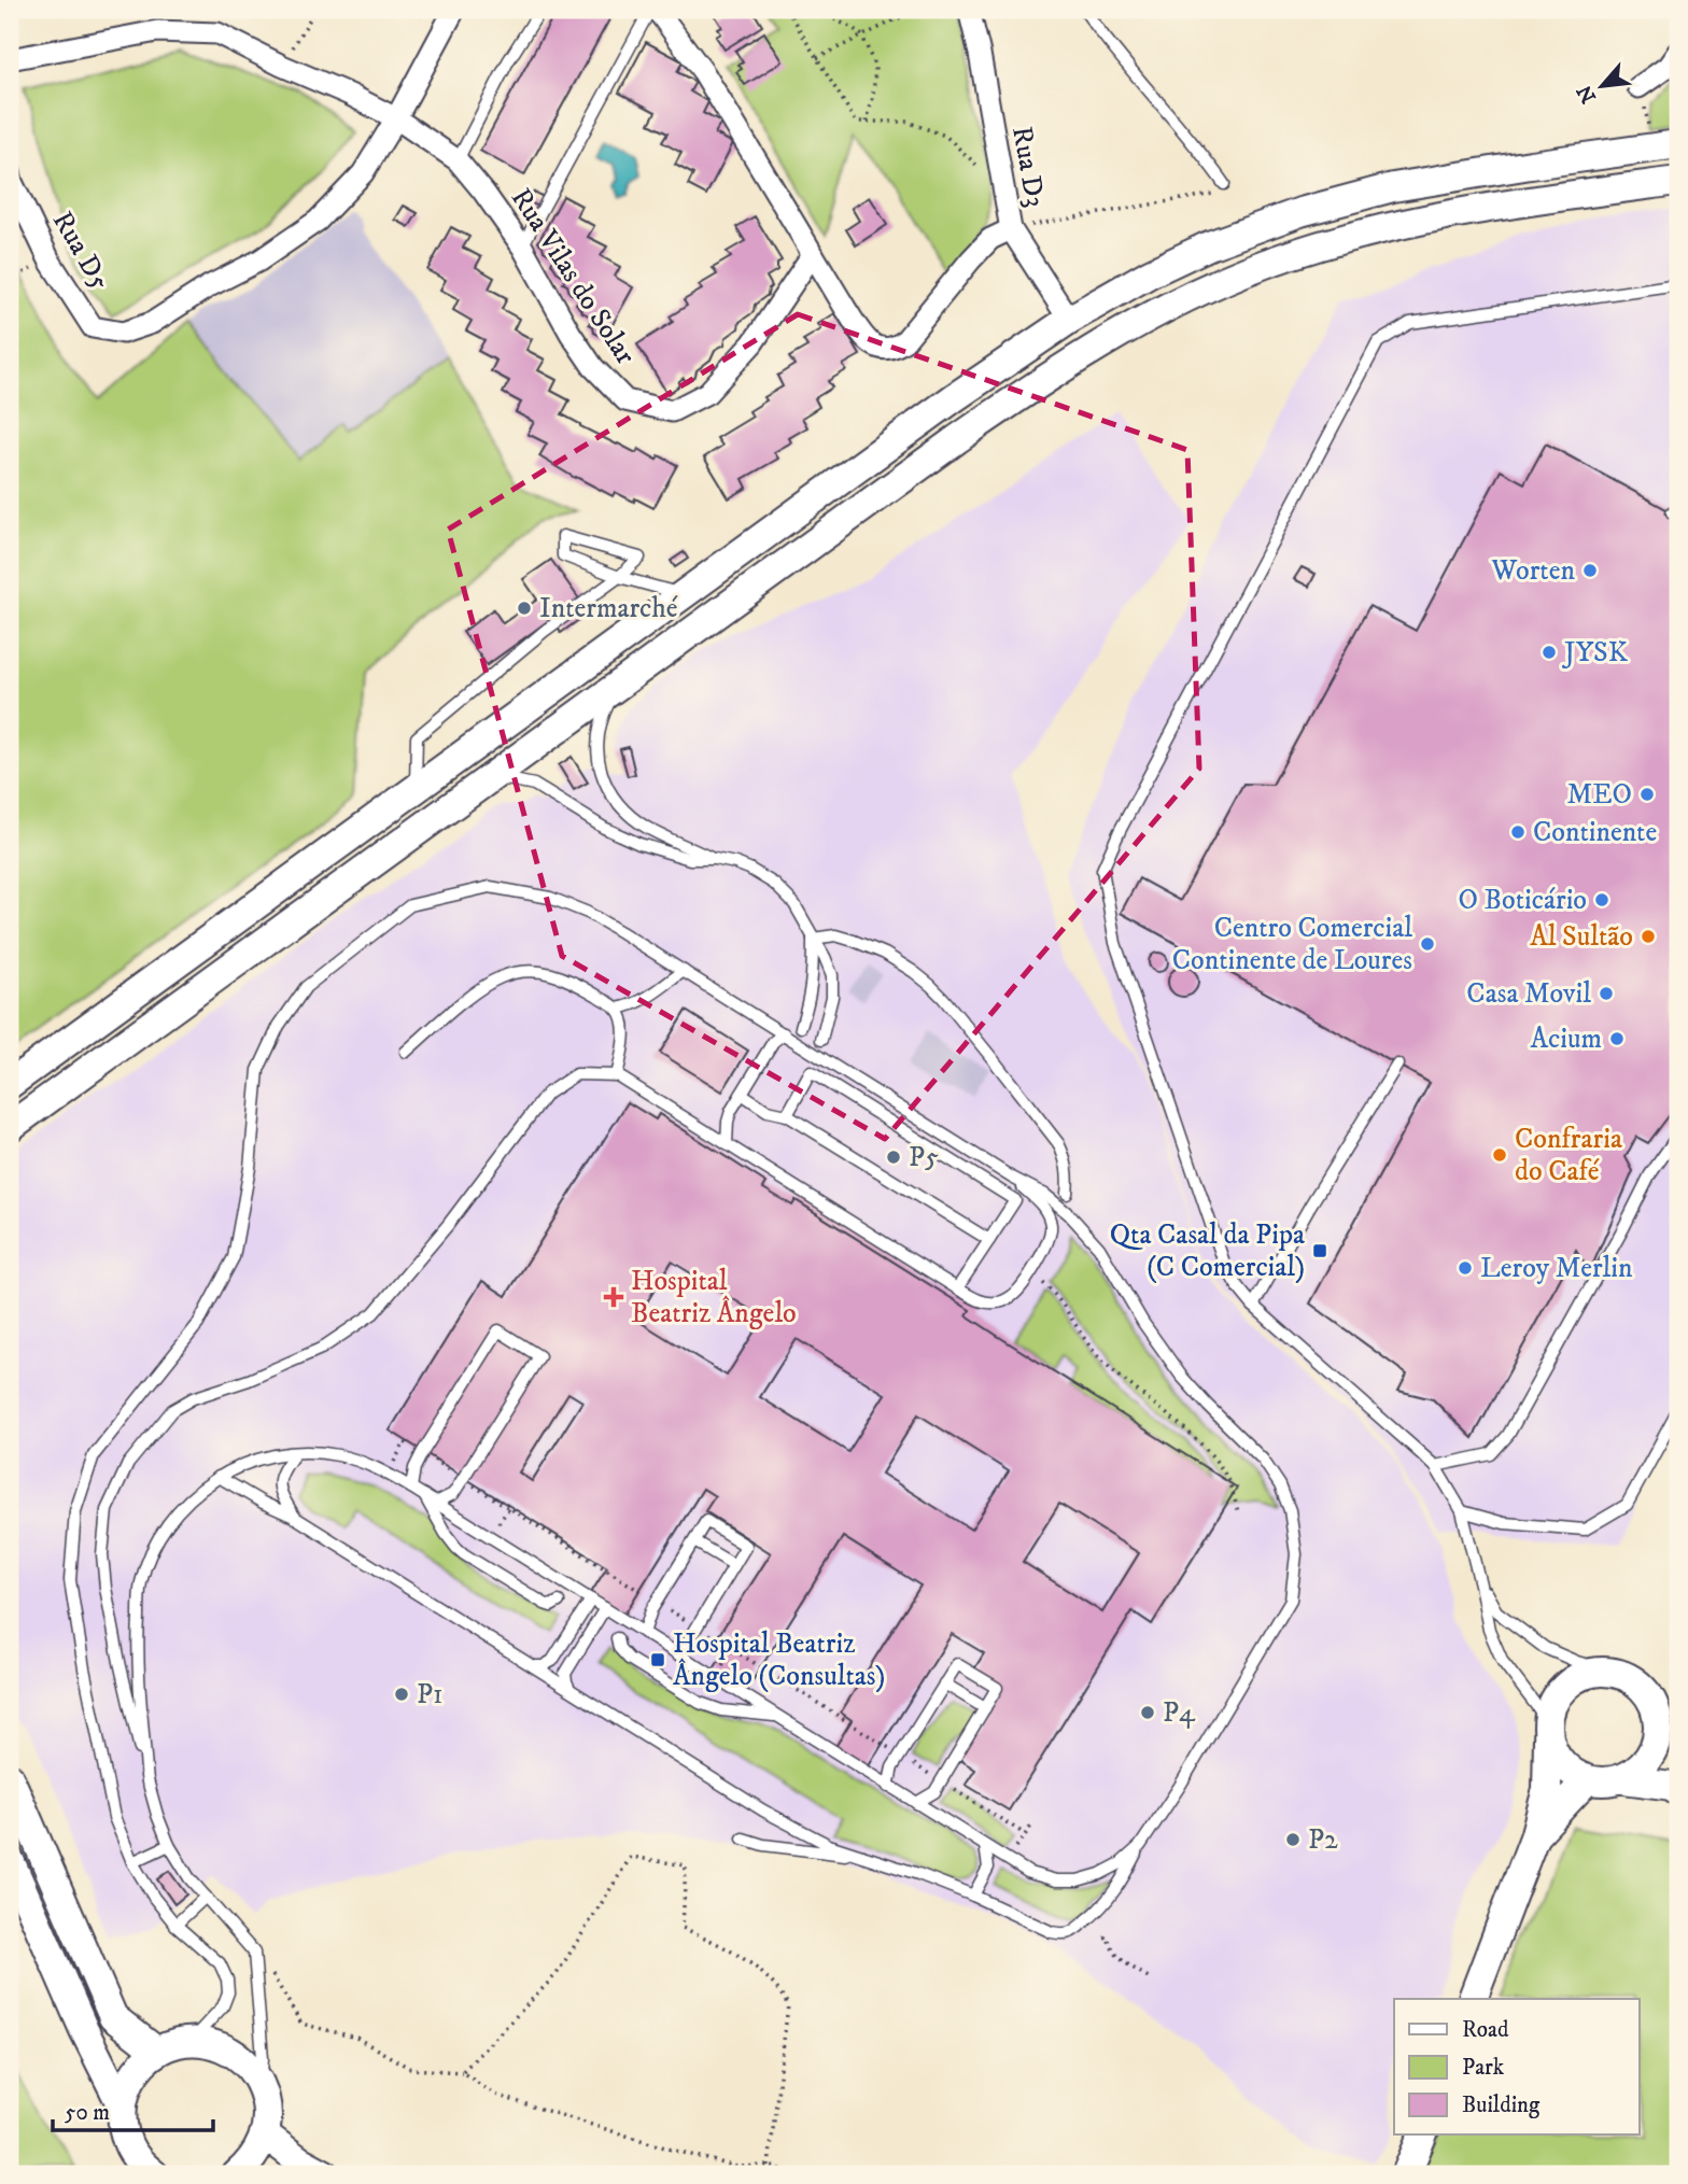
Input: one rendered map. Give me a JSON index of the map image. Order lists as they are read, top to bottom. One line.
{"streets":{"street":["Rua D3","Rua D5","Rua Vilas do Solar"]},"crossings":[["Rua D5","Rua Vilas do Solar"]],"places":{"other":["Worten","Intermarché","JYSK","MEO","Continente","O Boticário","Al Sultão","Centro Comercial Continente de Loures","Casa Movil","Acium","Confraria do Café","P5","Leroy Merlin","P1","P4","P2"],"transit":["Qta Casal da Pipa (C Comercial)","Hospital Beatriz Ângelo (Consultas)"],"health":["Hospital Beatriz Ângelo"]},"legend":["Road","Park","Building"],"scale_bar":"50 m","north":"bottom left"}
